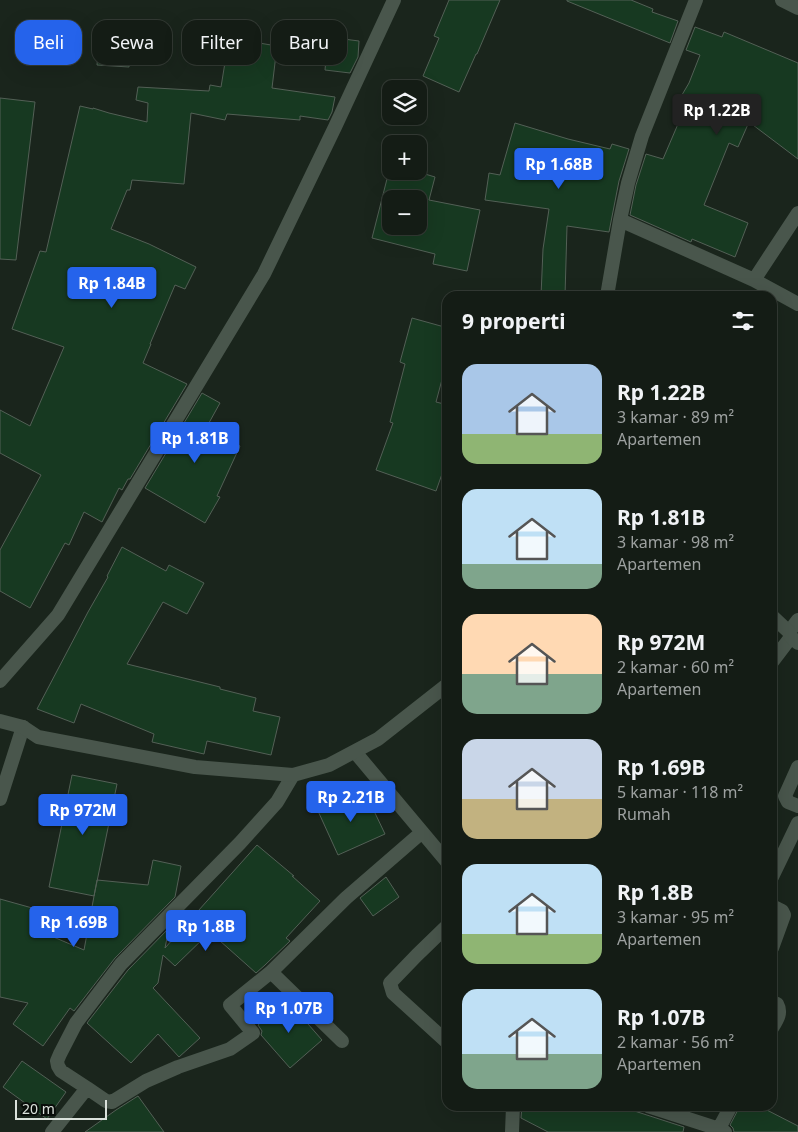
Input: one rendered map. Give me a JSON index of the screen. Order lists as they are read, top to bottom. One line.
{"scale_bar":"20 m","page":{"chip":["Beli","Sewa","Filter","Baru"],"map_buttons":["+","−"],"price":["Rp 1.22B","Rp 1.68B","Rp 1.84B","Rp 1.81B","Rp 2.21B","Rp 972M","Rp 1.69B","Rp 1.8B","Rp 1.07B"],"heading":"9 properti","list":[{"name":"Rp 1.22B","note":"3 kamar · 89 m² · Apartemen"},{"name":"Rp 1.81B","note":"3 kamar · 98 m² · Apartemen"},{"name":"Rp 972M","note":"2 kamar · 60 m² · Apartemen"},{"name":"Rp 1.69B","note":"5 kamar · 118 m² · Rumah"},{"name":"Rp 1.8B","note":"3 kamar · 95 m² · Apartemen"},{"name":"Rp 1.07B","note":"2 kamar · 56 m² · Apartemen"}],"scale":"20 m"}}
